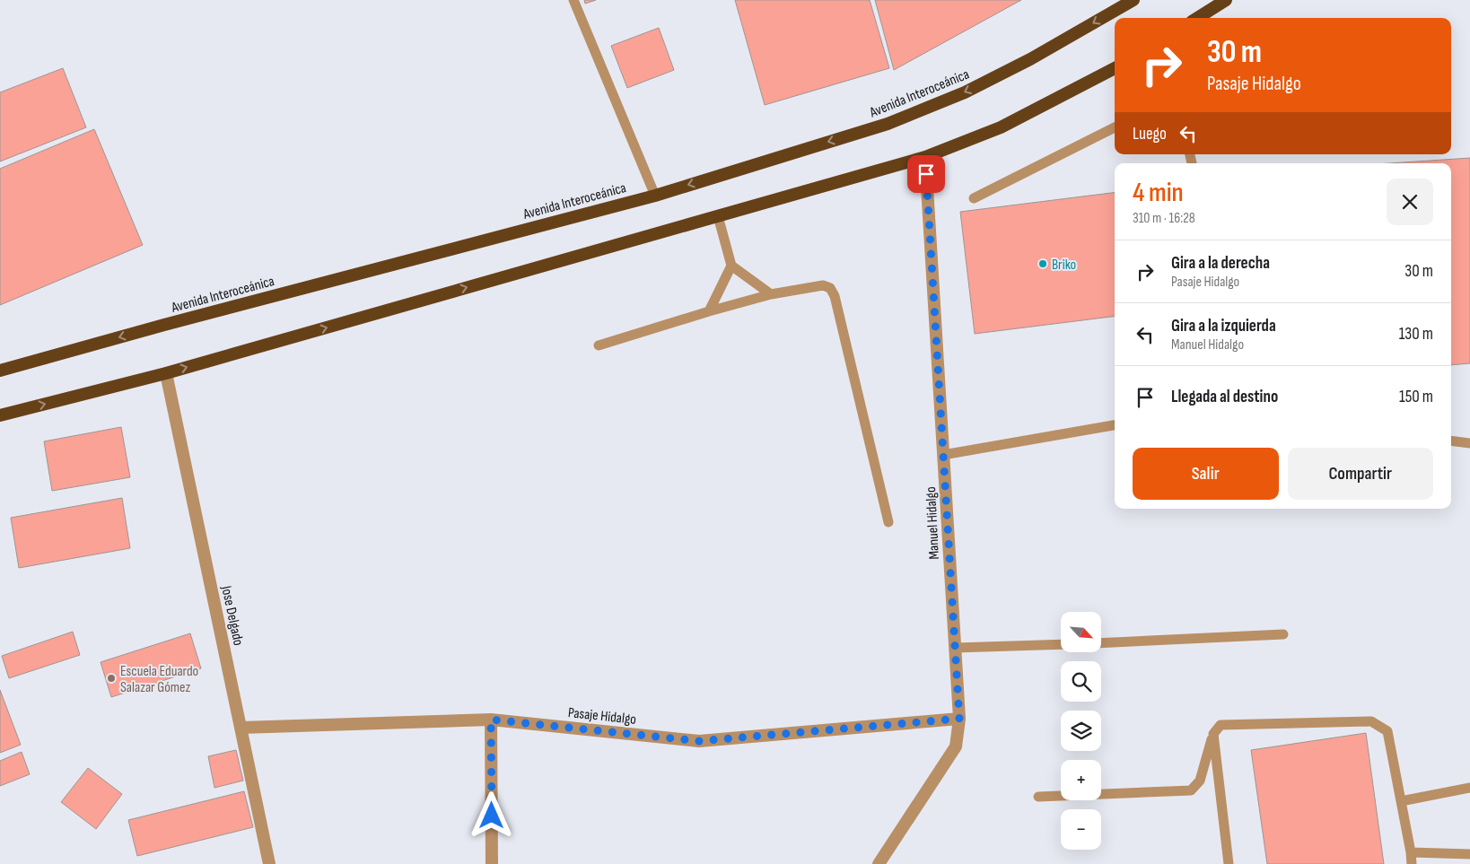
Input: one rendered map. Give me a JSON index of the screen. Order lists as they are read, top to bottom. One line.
{"streets":{"highway":["Avenida Interoceánica"],"street":["Manuel Hidalgo","Jose Delgado","Pasaje Hidalgo"]},"crossings":[["Manuel Hidalgo","Pasaje Hidalgo"],["Jose Delgado","Pasaje Hidalgo"]],"places":["Briko","Escuela Eduardo Salazar Gómez"],"north":"bottom right","page":{"turn":["30 m","Pasaje Hidalgo"],"then":"Luego","heading":["4 min","310 m · 16:28"],"list":[{"name":"Gira a la derecha","note":"Pasaje Hidalgo","value":"30 m"},{"name":"Gira a la izquierda","note":"Manuel Hidalgo","value":"130 m"},{"name":"Llegada al destino","value":"150 m"}],"buttons":["Salir","Compartir"],"map_buttons":["+","−"]}}
